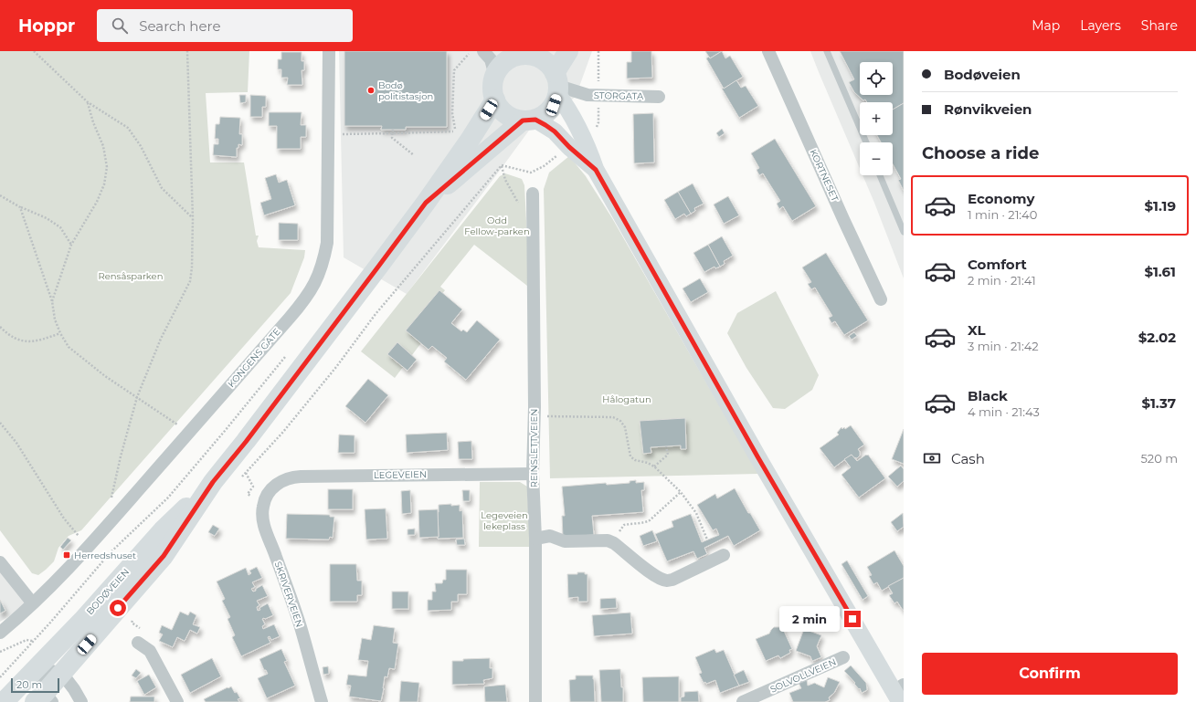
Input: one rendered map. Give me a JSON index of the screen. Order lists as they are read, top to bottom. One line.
{"streets":{"highway":["BODØVEIEN"],"street":["STORGATA","KORTNESET","KONGENS GATE","REINSLETTVEIEN","LEGEVEIEN","SKRIVERVEIEN","SOLVOLLVEIEN"]},"crossings":[["STORGATA","BODØVEIEN"],["REINSLETTVEIEN","LEGEVEIEN"],["LEGEVEIEN","SKRIVERVEIEN"]],"parks":["Odd Fellow-parken","Rensåsparken","Hålogatun","Legeveien lekeplass"],"places":{"other":["Bodø politistasjon"],"transit":["Herredshuset"]},"scale_bar":"20 m","page":{"header":"Hoppr","search":"Search here","nav":["Map","Layers","Share"],"banner":["Bodøveien","Rønvikveien"],"map_buttons":["+","−"],"heading":"Choose a ride","list":[{"name":"Economy","note":"1 min · 21:40","value":"$1.19"},{"name":"Comfort","note":"2 min · 21:41","value":"$1.61"},{"name":"XL","note":"3 min · 21:42","value":"$2.02"},{"name":"Black","note":"4 min · 21:43","value":"$1.37"}],"pay":["Cash","520 m"],"bubble":"2 min","buttons":"Confirm","scale":"20 m"}}
